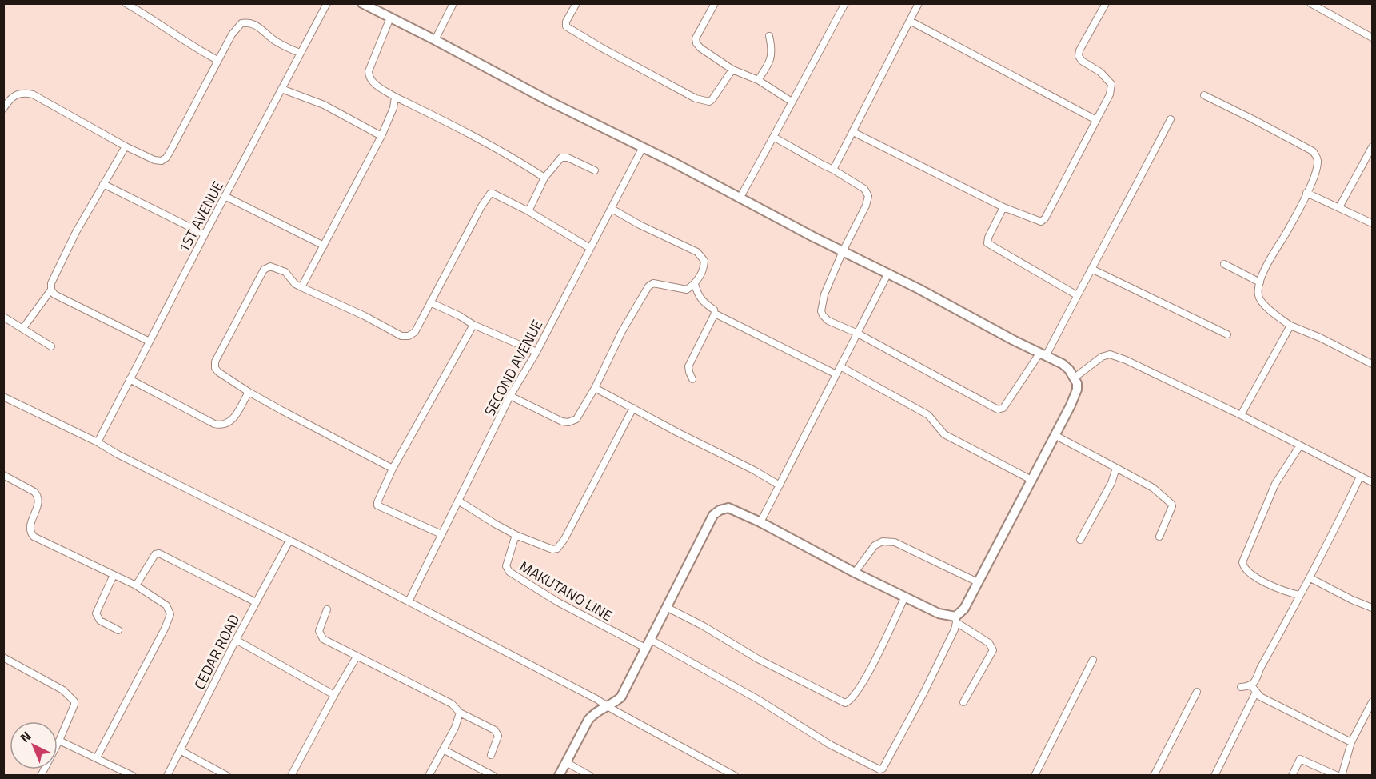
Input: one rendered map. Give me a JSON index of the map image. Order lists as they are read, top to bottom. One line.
{"streets":{"street":["1ST AVENUE","SECOND AVENUE","MAKUTANO LINE","CEDAR ROAD"]},"north":"top left"}
